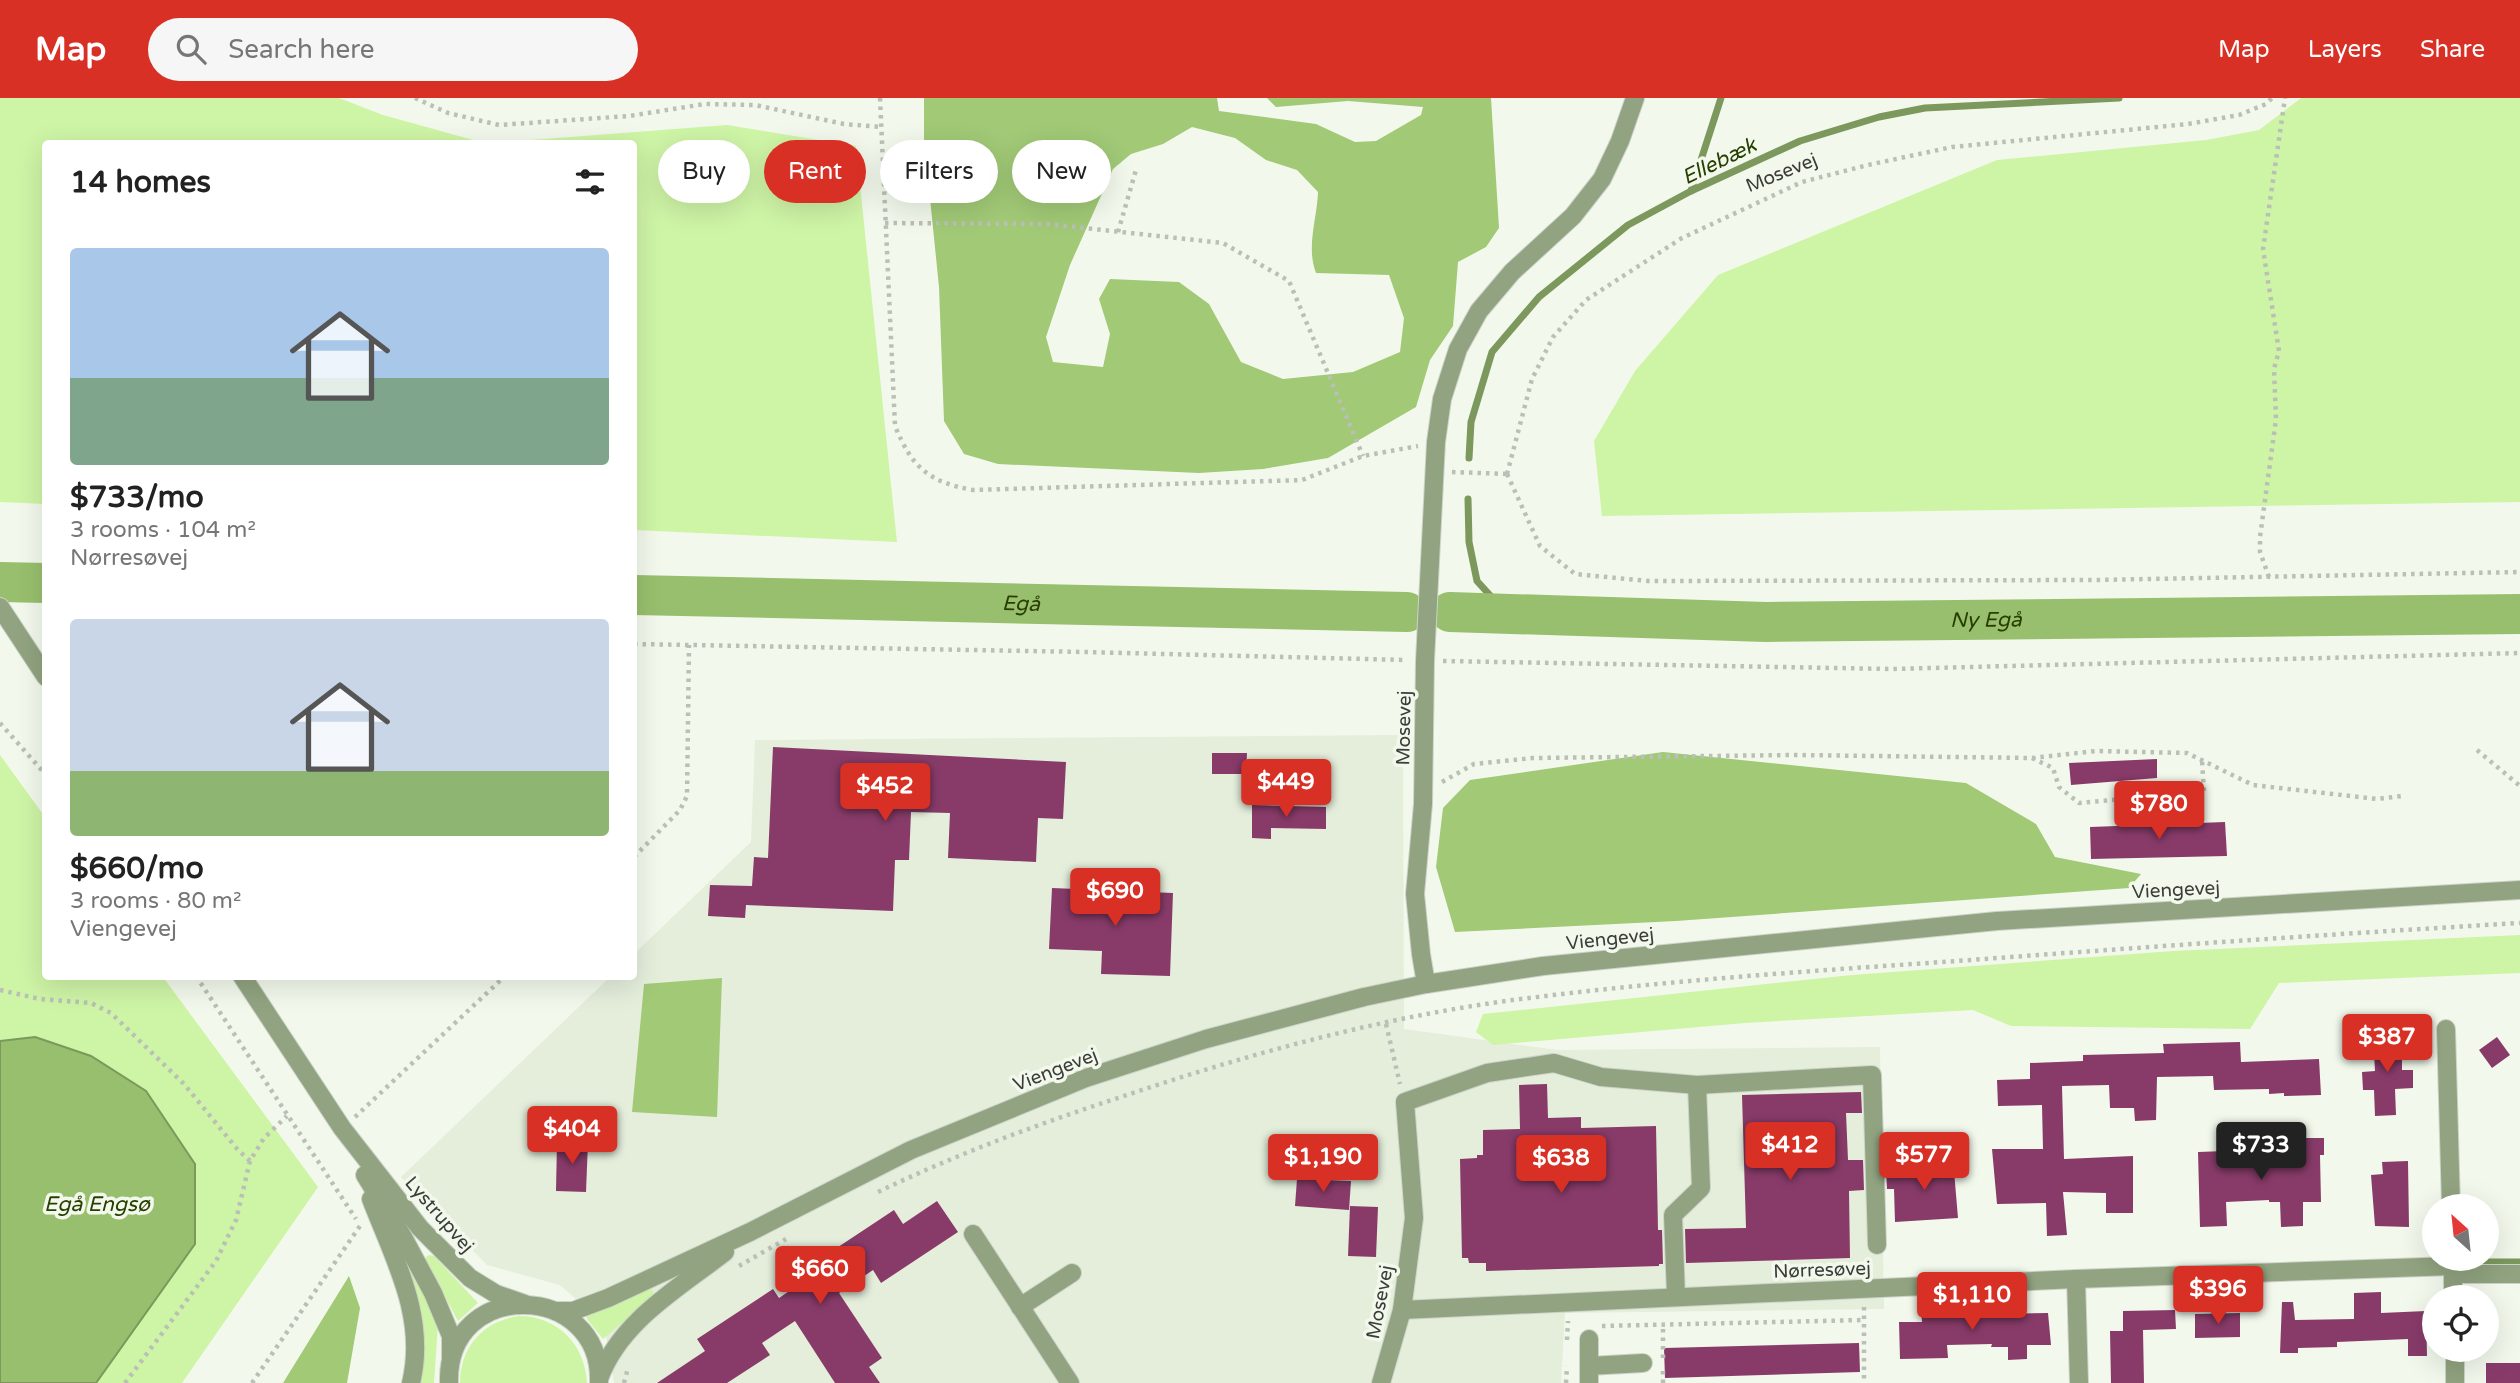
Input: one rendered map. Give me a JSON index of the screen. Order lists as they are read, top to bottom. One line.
{"streets":{"street":["Mosevej","Viengevej","Lystrupvej","Nørresøvej"]},"crossings":[["Mosevej","Viengevej"],["Mosevej","Nørresøvej"],["Viengevej","Lystrupvej"]],"water":["Ellebæk","Egå","Ny Egå","Egå Engsø"],"north":"top left","page":{"header":"Map","search":"Search here","nav":["Map","Layers","Share"],"chip":["Buy","Rent","Filters","New"],"heading":"14 homes","list":[{"name":"$733/mo","note":"3 rooms · 104 m² · Nørresøvej"},{"name":"$660/mo","note":"3 rooms · 80 m² · Viengevej"}],"price":["$449","$452","$780","$690","$387","$404","$412","$733","$577","$1,190","$638","$660","$396","$1,110"]}}
